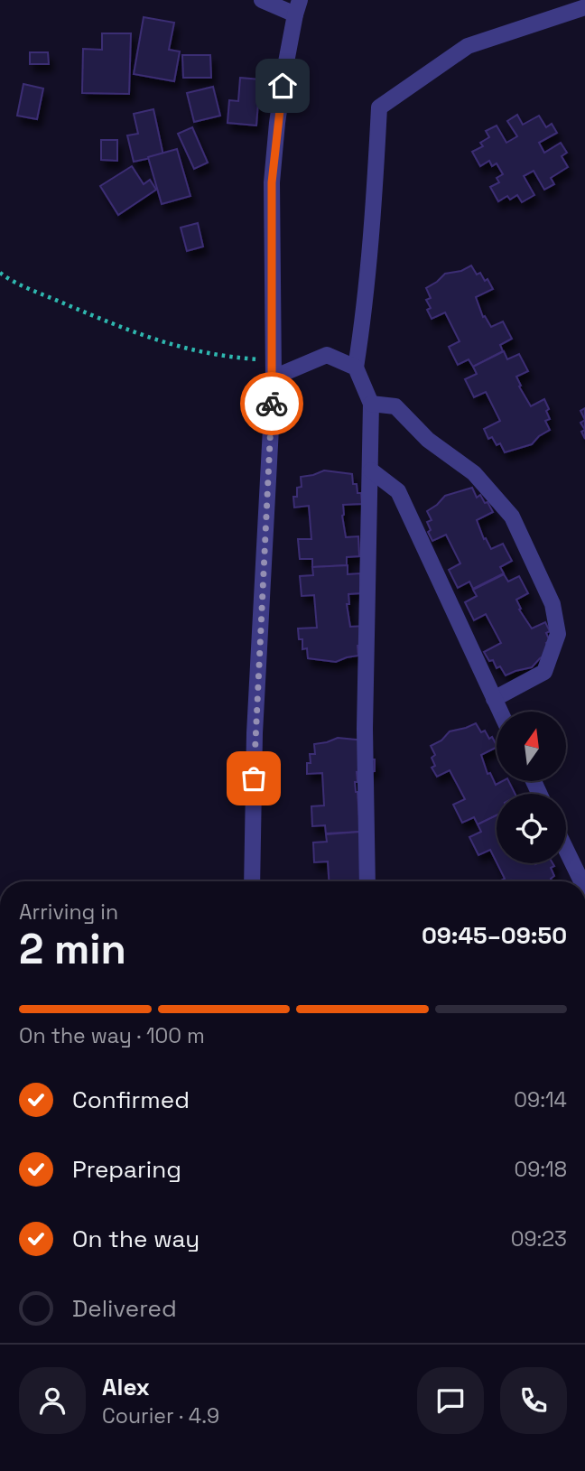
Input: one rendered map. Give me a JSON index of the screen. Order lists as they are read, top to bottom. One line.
{"north":"top","page":{"heading":["2 min","Arriving in","09:45–09:50"],"panel":["Alex","Courier · 4.9"],"bar":"On the way · 100 m","list":[["Confirmed","09:14"],["Preparing","09:18"],["On the way","09:23"],"Delivered"]}}
